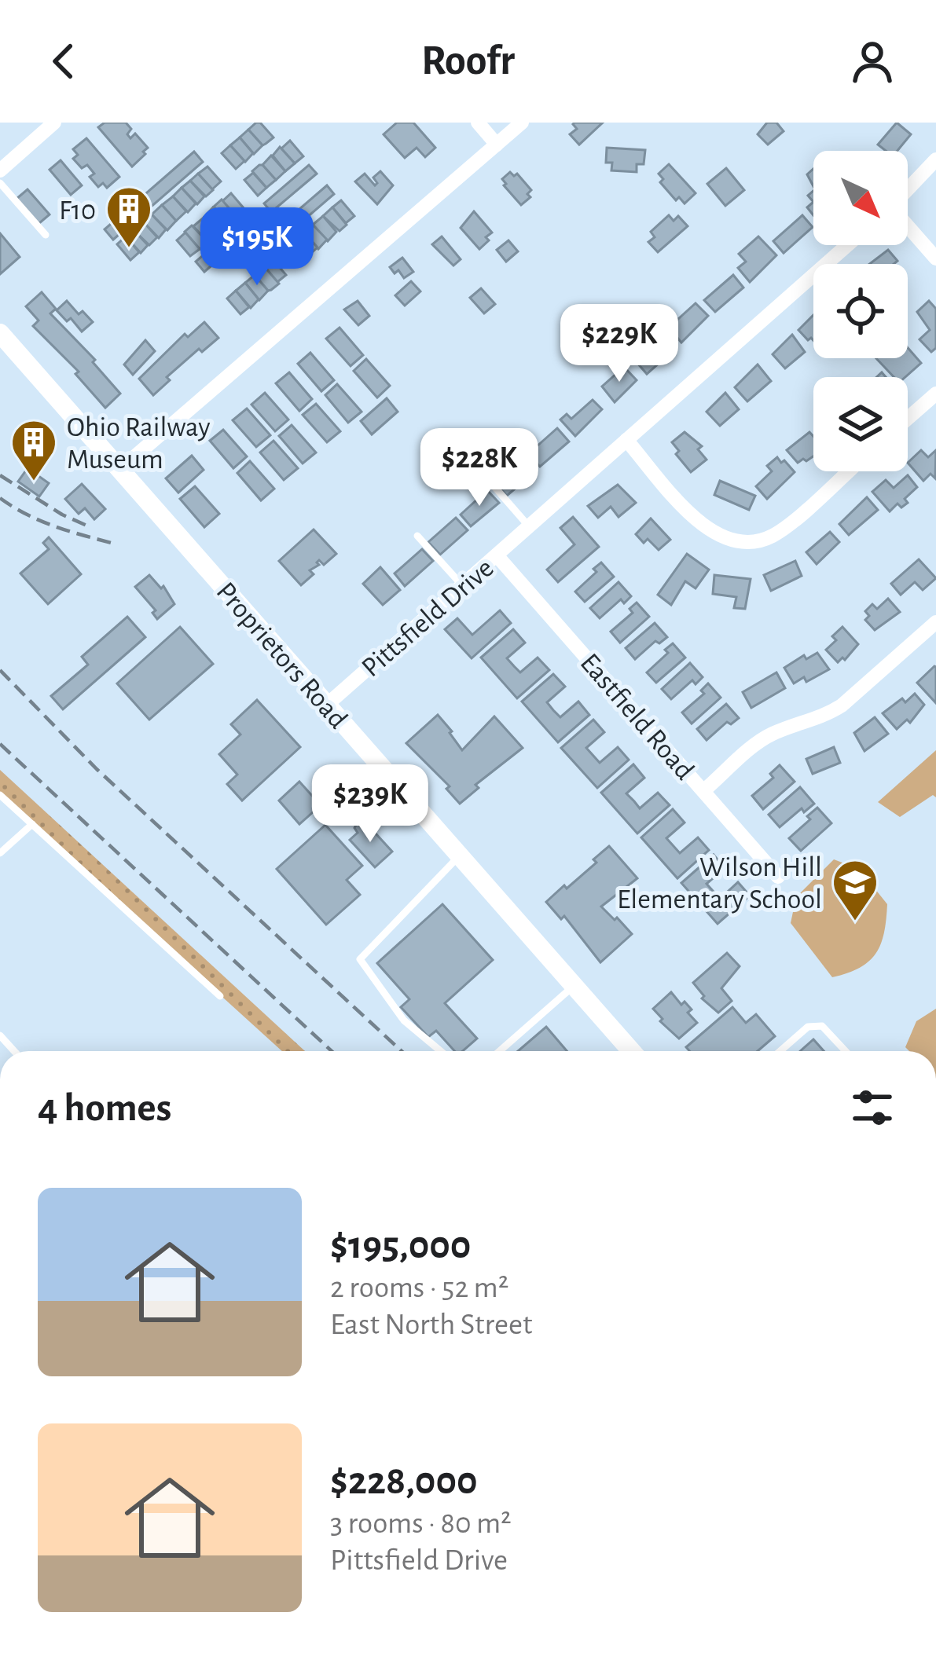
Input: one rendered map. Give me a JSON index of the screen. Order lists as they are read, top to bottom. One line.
{"streets":{"street":["Pittsfield Drive","Proprietors Road","Eastfield Road"]},"crossings":[["Pittsfield Drive","Proprietors Road"],["Pittsfield Drive","Eastfield Road"]],"places":{"building":["F10","Ohio Railway Museum"],"school or university":["Wilson Hill Elementary School"]},"north":"bottom right","page":{"header":"Roofr","price":["$195K","$229K","$228K","$239K"],"heading":"4 homes","list":[{"name":"$195,000","note":"2 rooms · 52 m² · East North Street"},{"name":"$228,000","note":"3 rooms · 80 m² · Pittsfield Drive"}]}}
